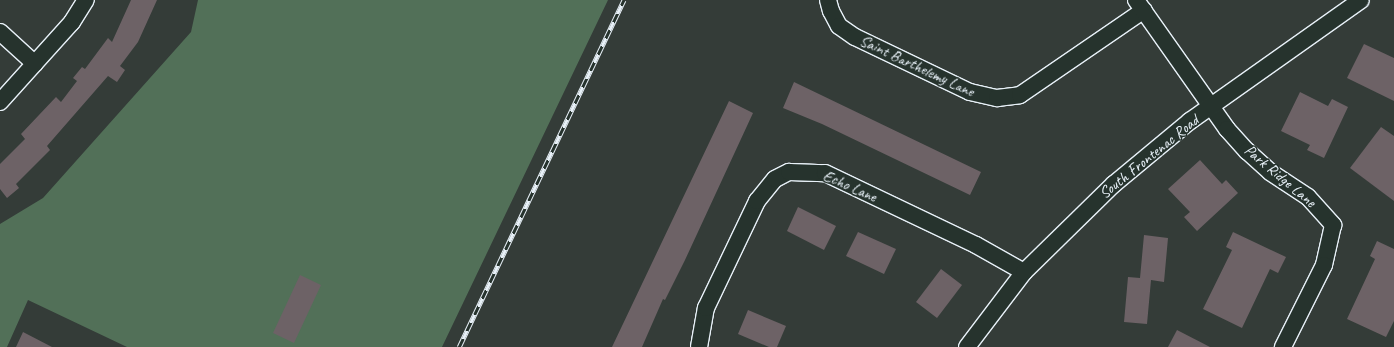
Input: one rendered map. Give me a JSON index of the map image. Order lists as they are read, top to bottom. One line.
{"streets":{"street":["Saint Barthelemy Lane","South Frontenac Road","Park Ridge Lane","Echo Lane"]},"crossings":[["Saint Barthelemy Lane","Park Ridge Lane"],["South Frontenac Road","Park Ridge Lane"],["South Frontenac Road","Echo Lane"]]}
